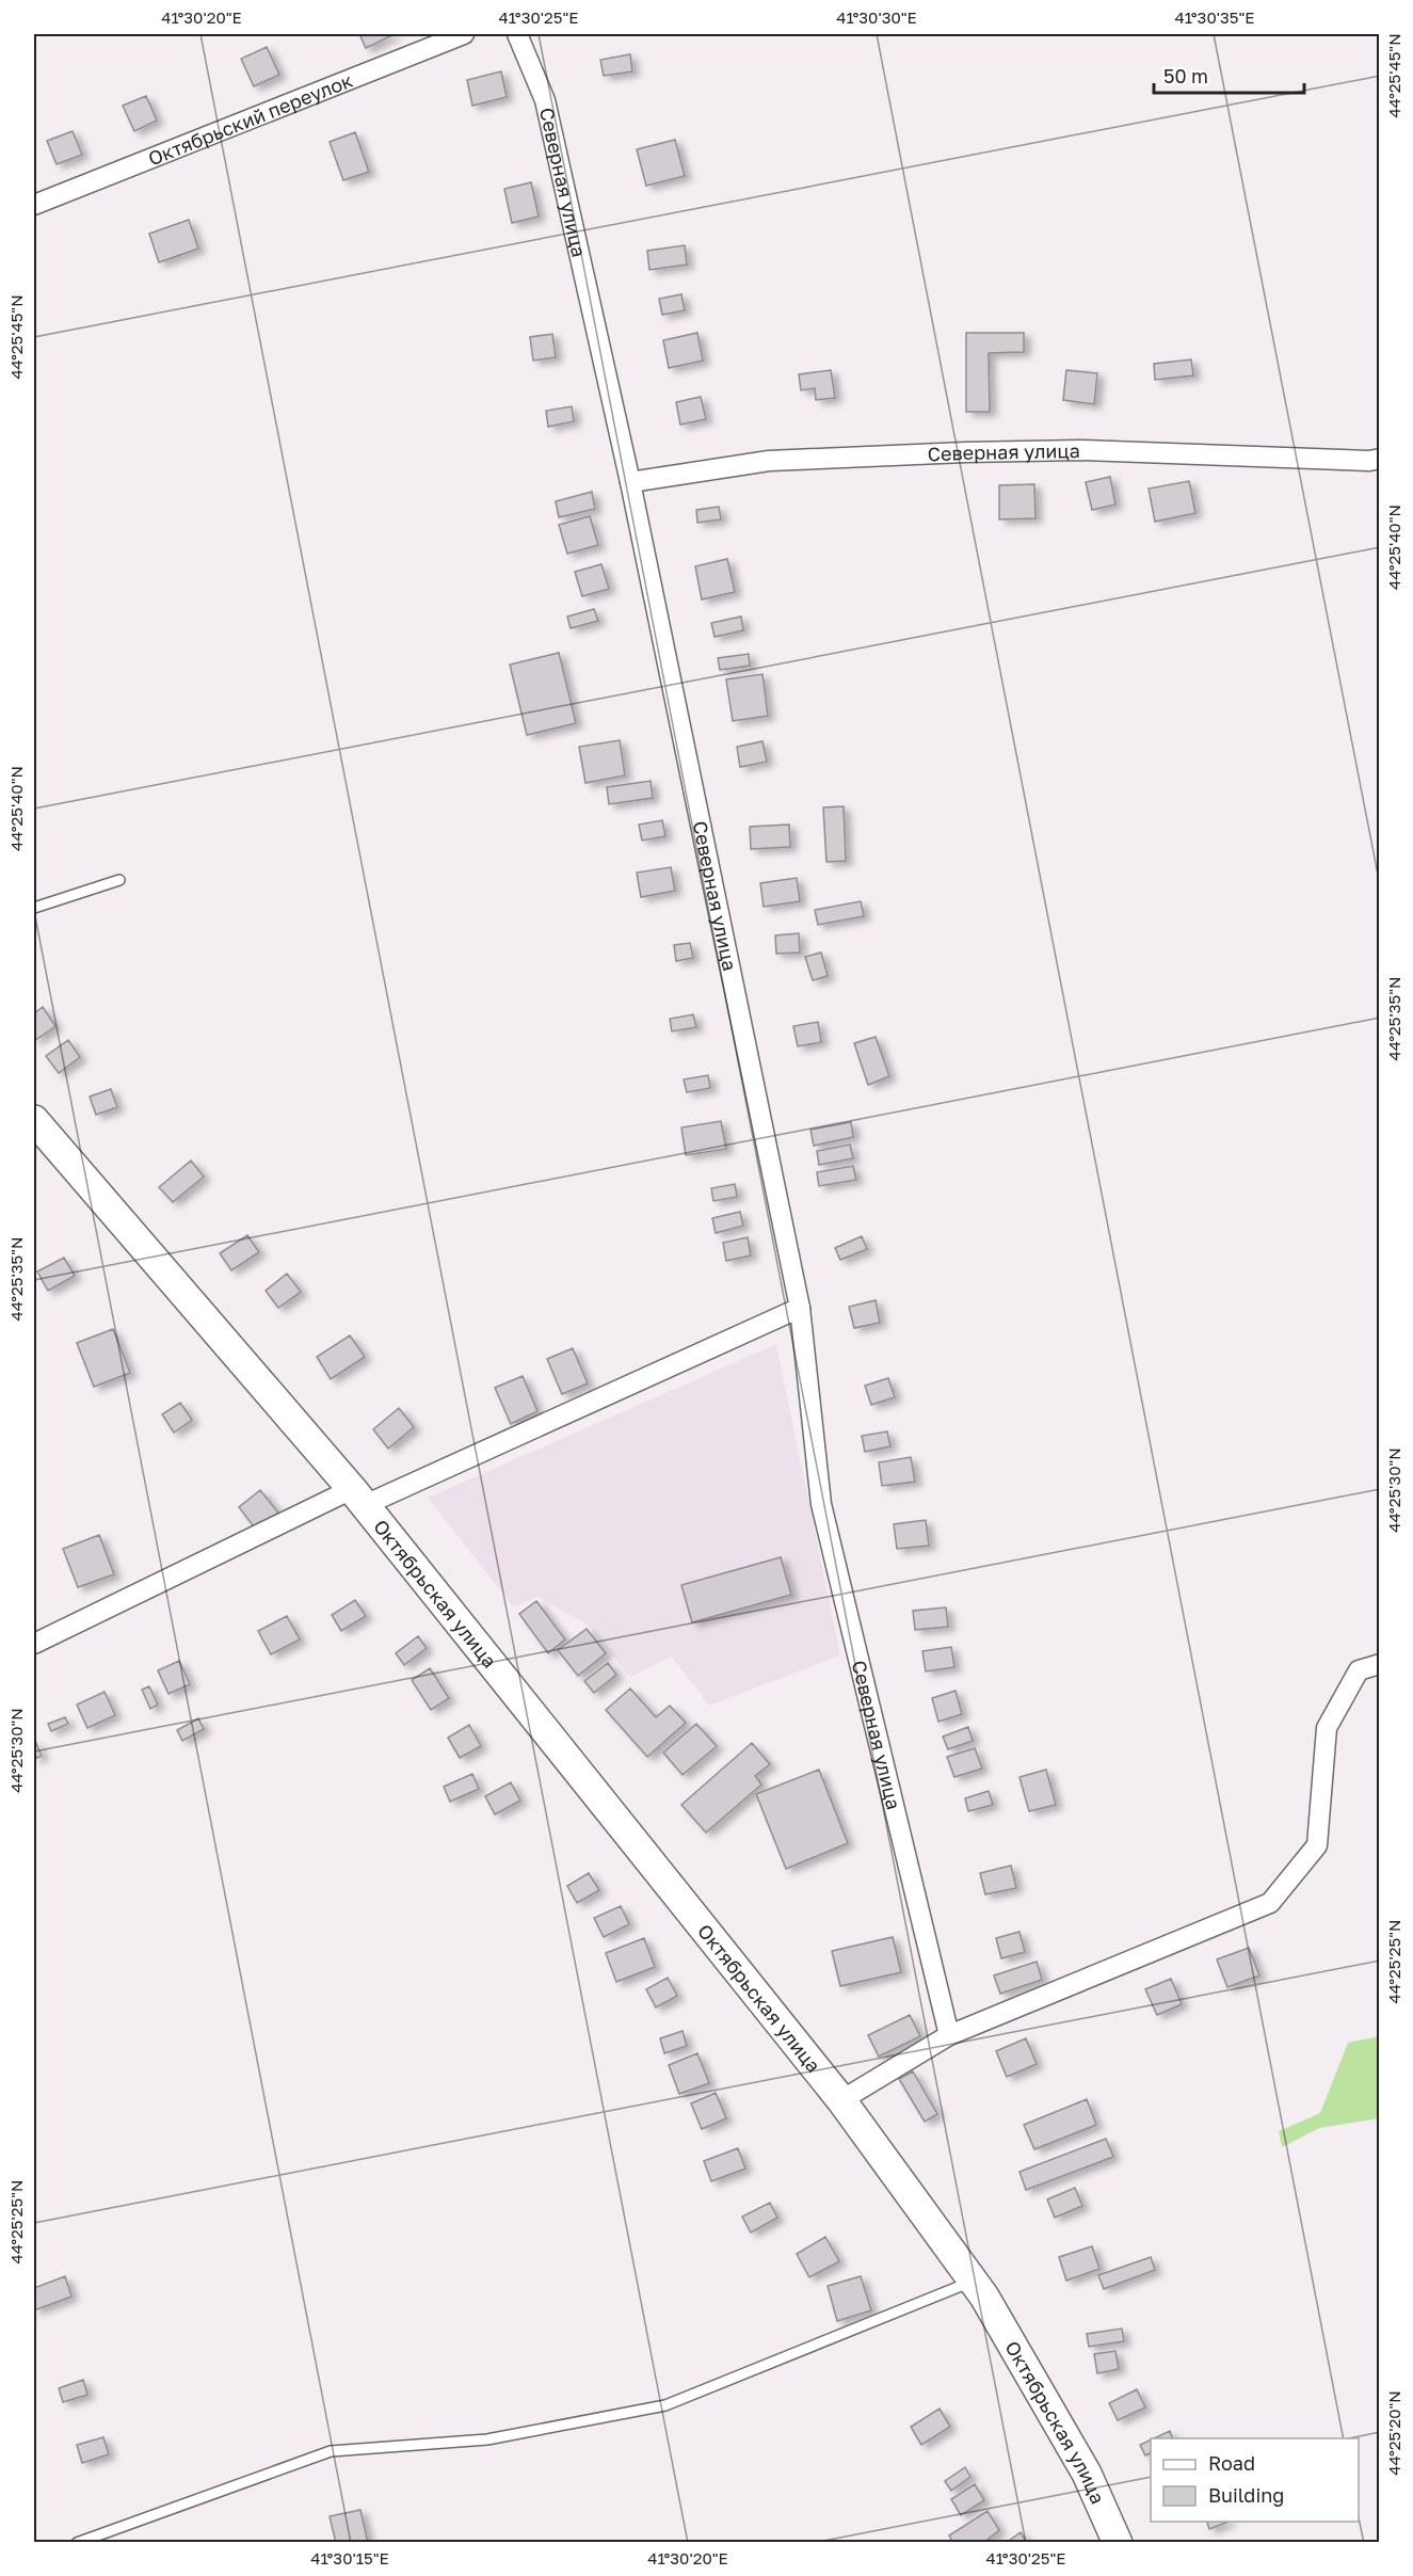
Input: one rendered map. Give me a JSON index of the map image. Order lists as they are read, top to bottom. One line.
{"streets":{"street":["Октябрьский переулок","Северная улица","Октябрьская улица"]},"legend":["Road","Building"],"scale_bar":"50 m","coordinates":["41°30'20\"E","41°30'25\"E","41°30'30\"E","41°30'35\"E","44°25'45\"N","44°25'40\"N","44°25'35\"N","44°25'30\"N","44°25'25\"N","44°25'20\"N","41°30'15\"E"]}
